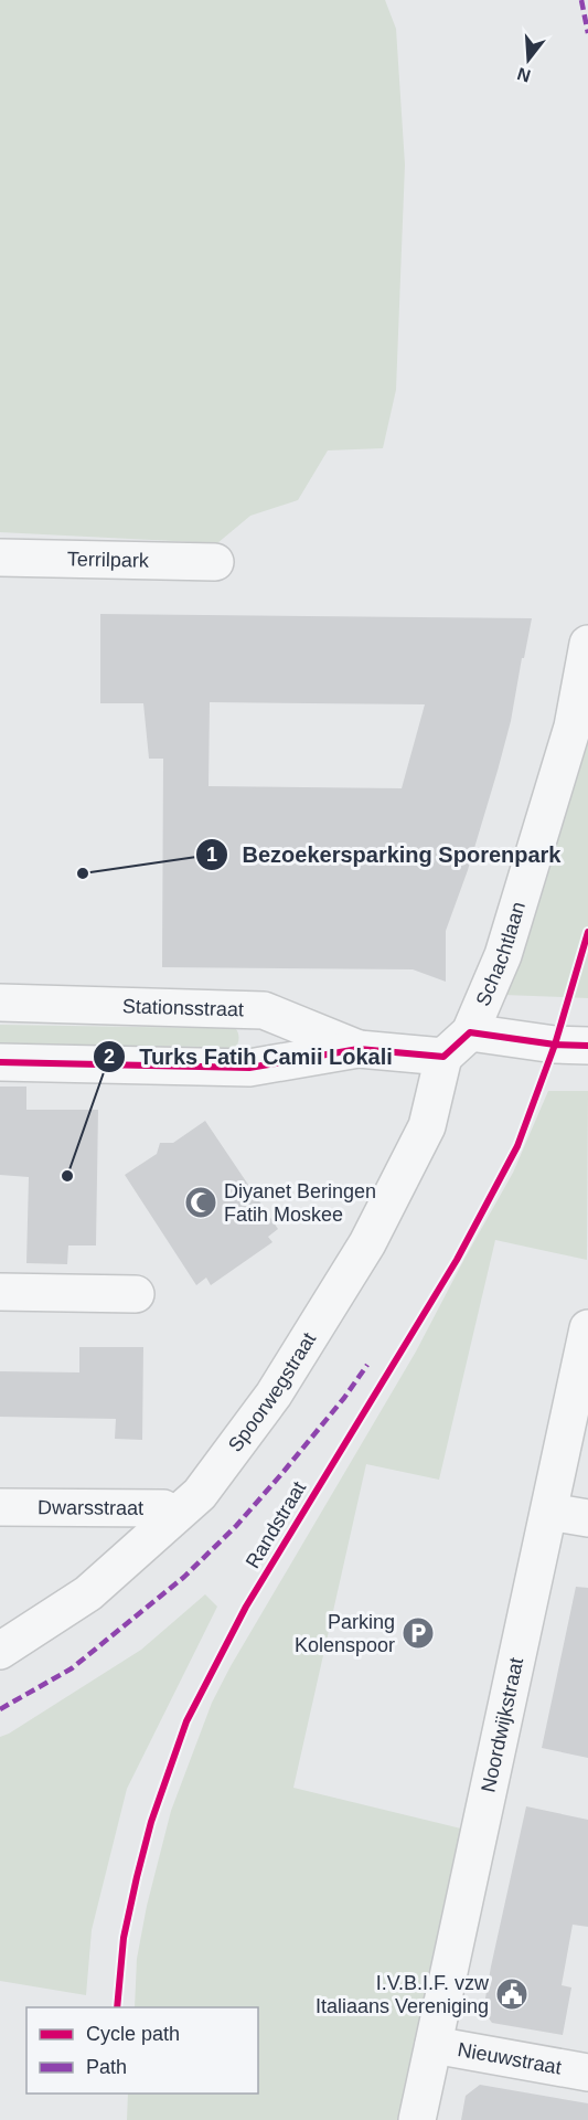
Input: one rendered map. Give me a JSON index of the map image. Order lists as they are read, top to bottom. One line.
{"streets":{"street":["Terrilpark","Schachtlaan","Stationsstraat","Spoorwegstraat","Dwarsstraat","Noordwijkstraat","Nieuwstraat"],"cycle path":["Randstraat"]},"crossings":[["Stationsstraat","Spoorwegstraat"],["Noordwijkstraat","Nieuwstraat"]],"places":{"other":["Bezoekersparking Sporenpark","Turks Fatih Camii Lokali"],"mosque":["Diyanet Beringen Fatih Moskee"],"parking":["Parking Kolenspoor"],"public building":["I.V.B.I.F. vzw Italiaans Vereniging"]},"legend":["Cycle path","Path"],"north":"bottom"}
